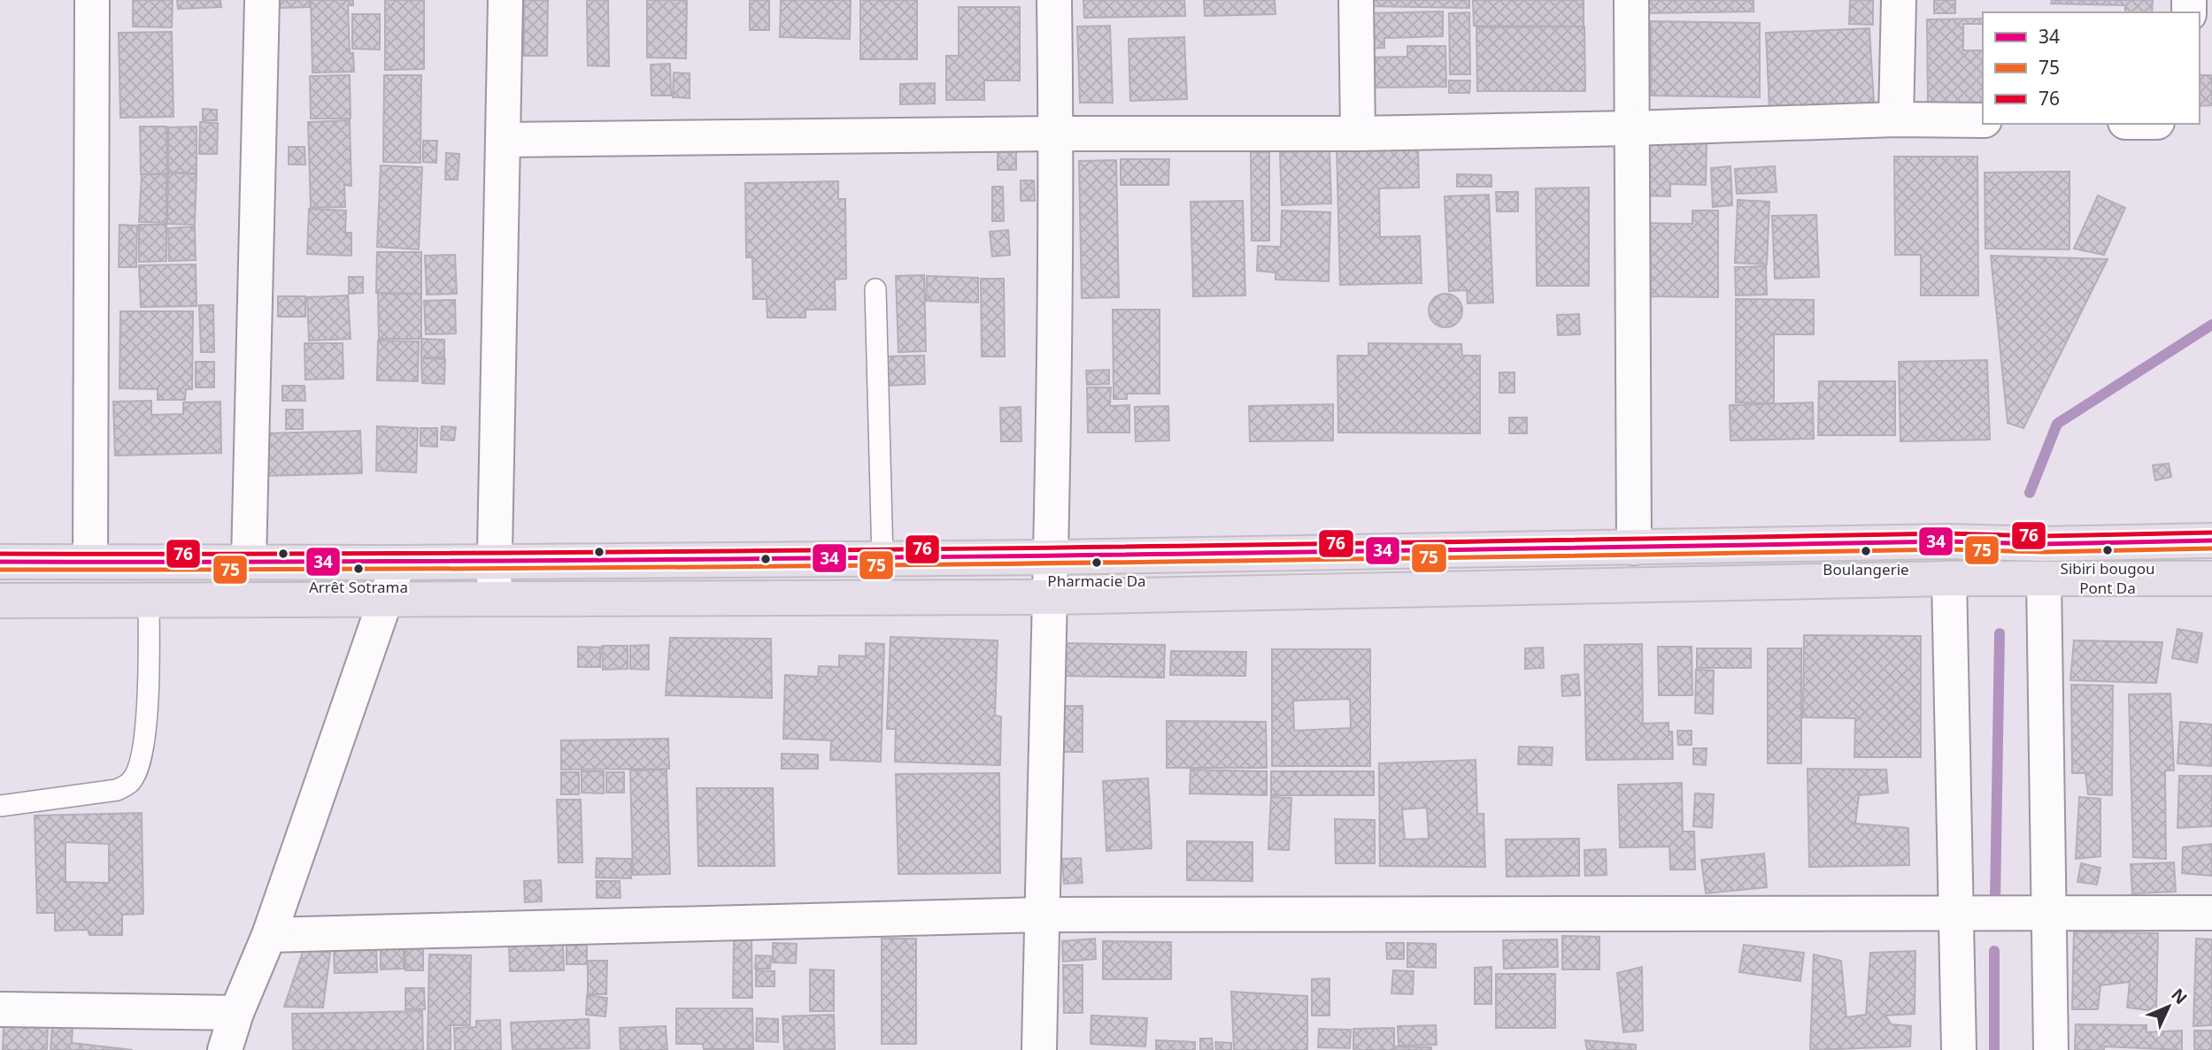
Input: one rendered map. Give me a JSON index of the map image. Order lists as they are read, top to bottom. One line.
{"places":["Sibiri bougou Pont Da","Boulangerie","Pharmacie Da","Arrêt Sotrama"],"lines":["transit line 76","transit line 34","transit line 75"],"legend":["34","75","76"],"north":"top right"}
